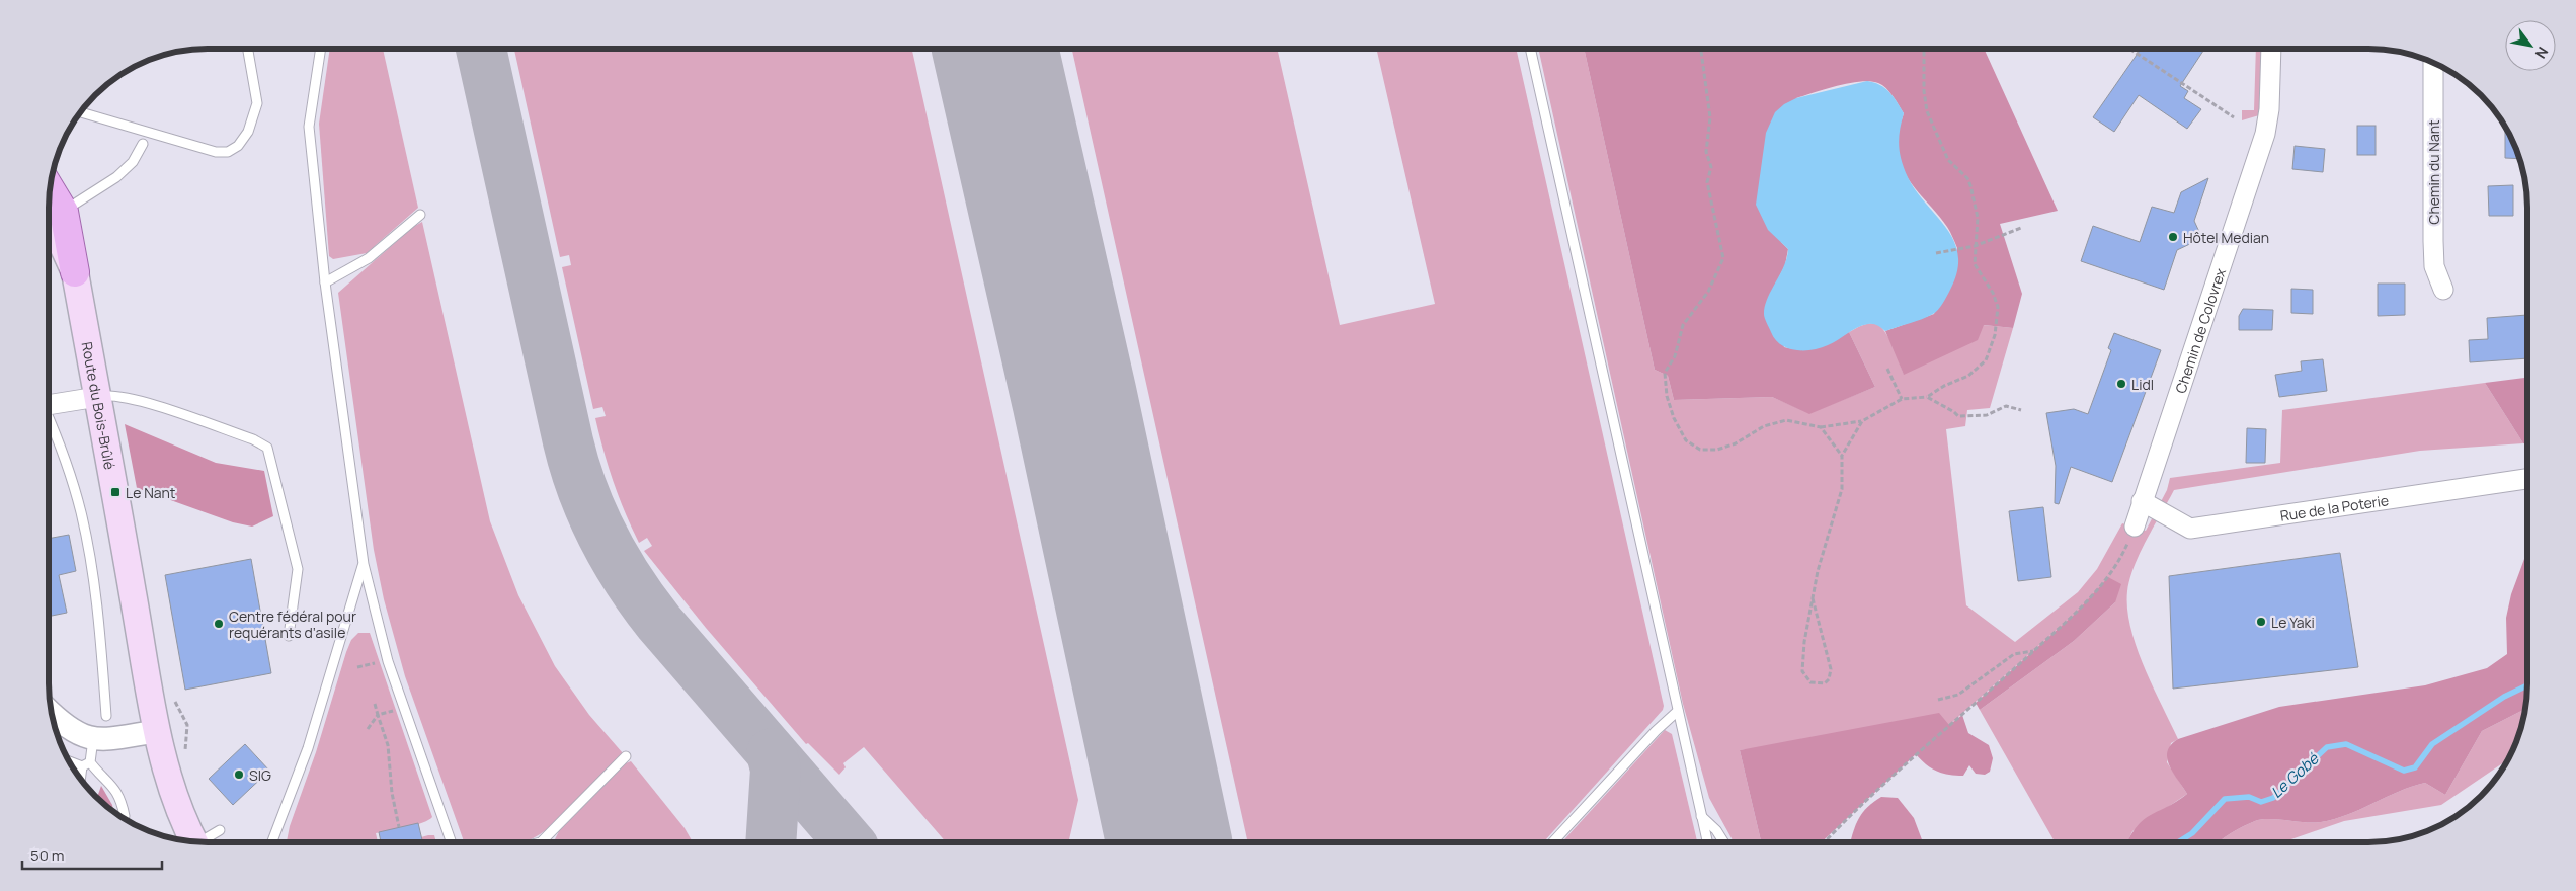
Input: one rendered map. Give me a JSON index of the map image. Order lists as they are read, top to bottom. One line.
{"streets":{"main road":["Route du Bois-Brûlé"],"street":["Chemin du Nant","Chemin de Colovrex","Rue de la Poterie"]},"crossings":[["Chemin de Colovrex","Rue de la Poterie"]],"water":["Le Gobé"],"places":{"other":["Hôtel Median","Lidl","Le Yaki","Centre fédéral pour requérants d’asile","SIG"],"transit":["Le Nant"]},"scale_bar":"50 m","north":"bottom right"}
